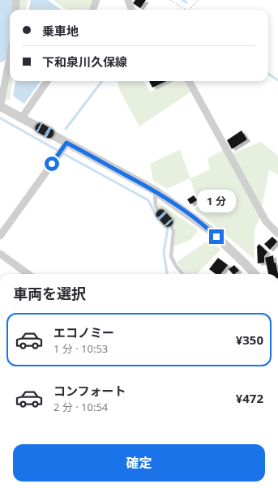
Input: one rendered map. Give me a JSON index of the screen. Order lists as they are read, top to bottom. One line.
{"page":{"banner":["乗車地","下和泉川久保線"],"bubble":"1 分","heading":"車両を選択","list":[{"name":"エコノミー","note":"1 分 · 10:53","value":"¥350"},{"name":"コンフォート","note":"2 分 · 10:54","value":"¥472"}],"buttons":"確定"}}
